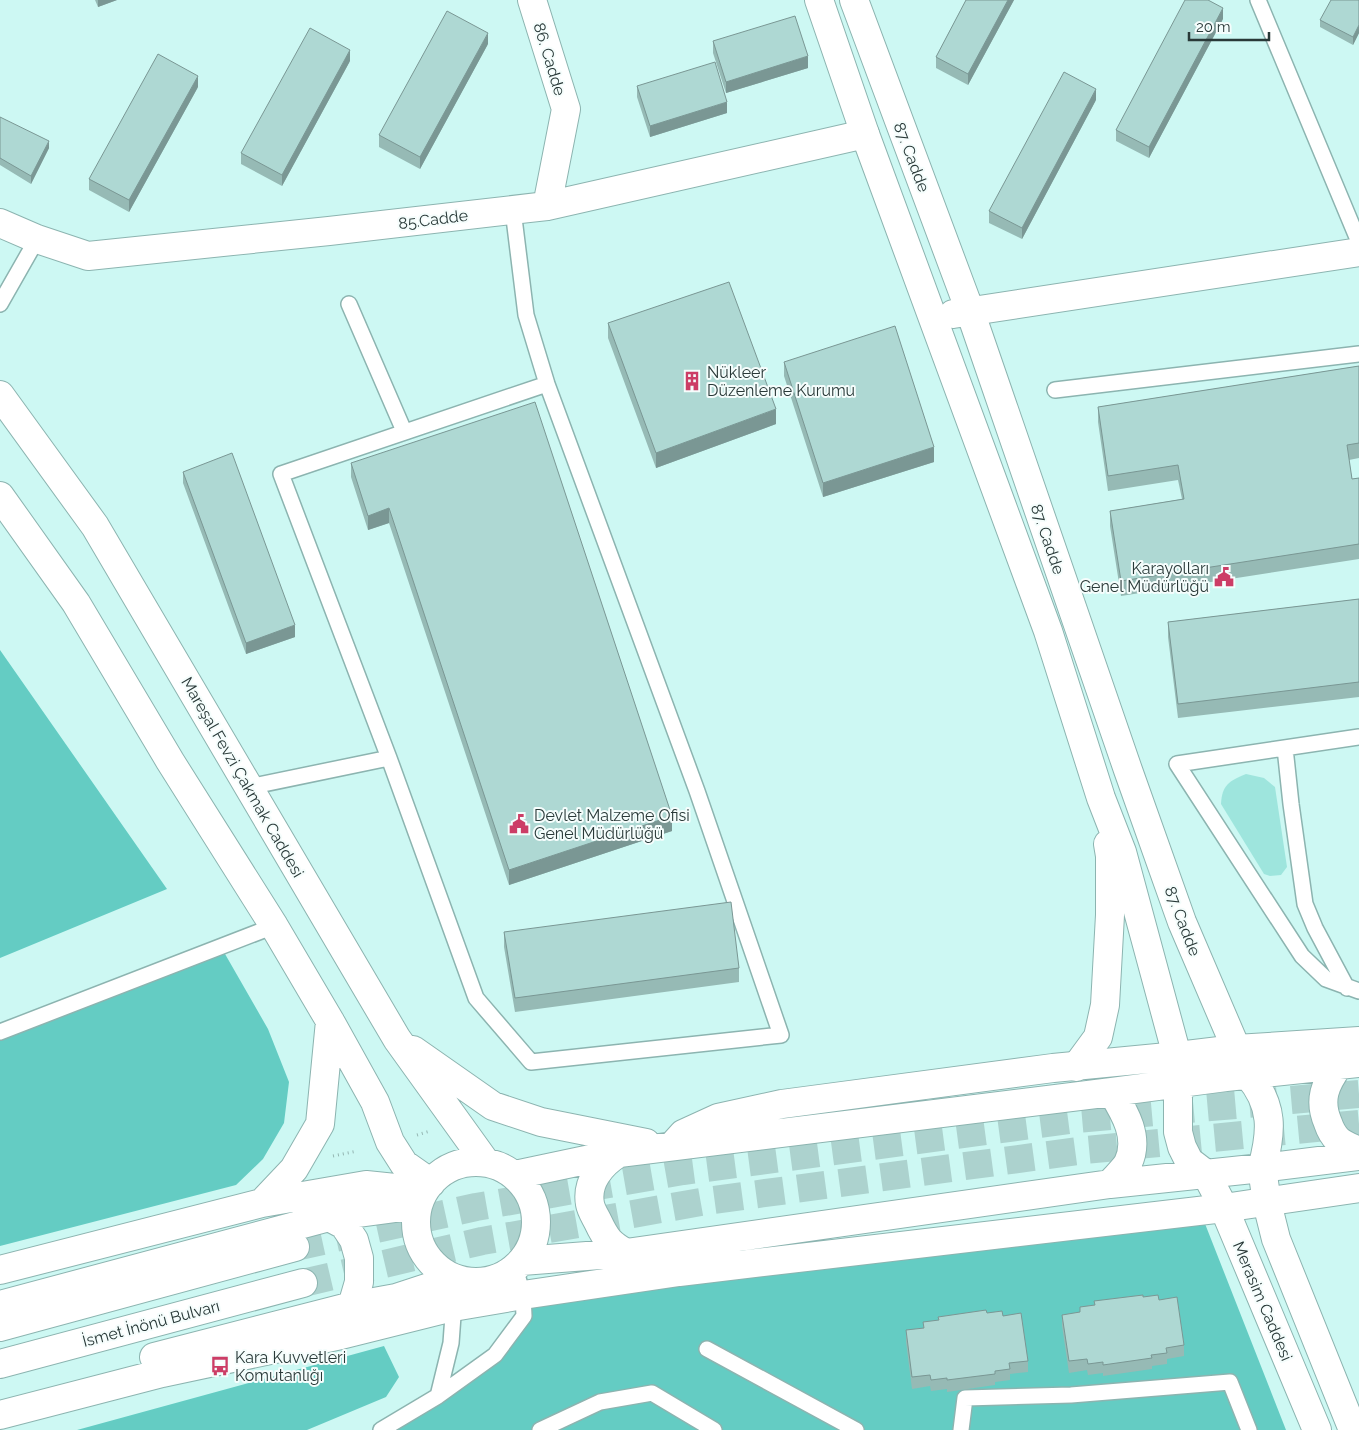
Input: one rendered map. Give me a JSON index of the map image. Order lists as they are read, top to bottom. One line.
{"streets":{"main road":["86. Cadde","87. Cadde","85.Cadde","Mareşal Fevzi Çakmak Caddesi","Merasim Caddesi","İsmet İnönü Bulvarı"]},"crossings":[["86. Cadde","85.Cadde"],["87. Cadde","85.Cadde"],["87. Cadde","Merasim Caddesi"]],"places":{"building":["Nükleer Düzenleme Kurumu"],"public building":["Karayolları Genel Müdürlüğü","Devlet Malzeme Ofisi Genel Müdürlüğü"],"bus stop":["Kara Kuvvetleri Komutanlığı"]},"scale_bar":"20 m"}
